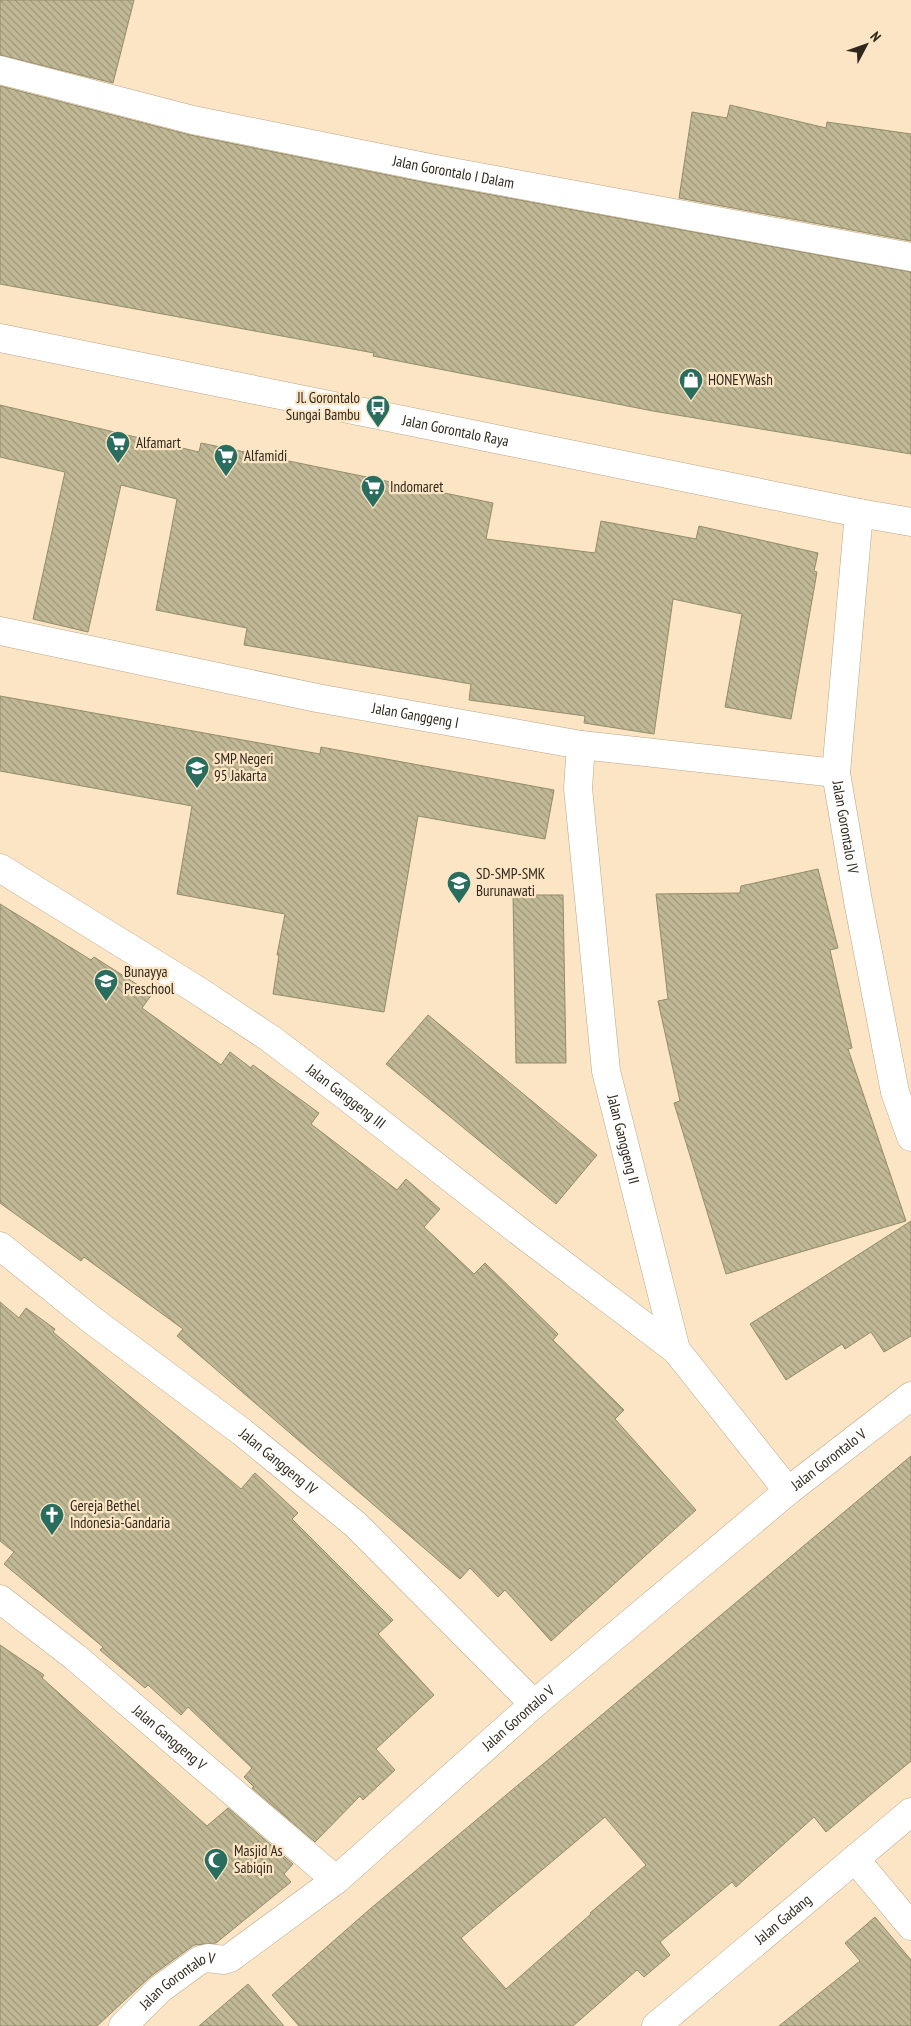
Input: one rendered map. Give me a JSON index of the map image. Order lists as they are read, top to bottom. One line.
{"streets":{"street":["Jalan Gorontalo I Dalam","Jalan Gorontalo Raya","Jalan Ganggeng I","Jalan Gorontalo IV","Jalan Ganggeng III","Jalan Ganggeng II","Jalan Gorontalo V","Jalan Ganggeng IV","Jalan Ganggeng V","Jalan Gadang"]},"crossings":[["Jalan Gorontalo Raya","Jalan Gorontalo IV"],["Jalan Ganggeng I","Jalan Gorontalo IV"],["Jalan Ganggeng I","Jalan Ganggeng II"],["Jalan Ganggeng III","Jalan Ganggeng II"],["Jalan Ganggeng II","Jalan Gorontalo V"],["Jalan Gorontalo V","Jalan Ganggeng IV"],["Jalan Gorontalo V","Jalan Ganggeng V"]],"places":{"shop":["HONEYWash"],"bus stop":["Jl. Gorontalo Sungai Bambu"],"supermarket":["Alfamart","Alfamidi","Indomaret"],"school or university":["SMP Negeri 95 Jakarta","SD-SMP-SMK Burunawati","Bunayya Preschool"],"church":["Gereja Bethel Indonesia-Gandaria"],"mosque":["Masjid As Sabiqin"]},"north":"top right"}
